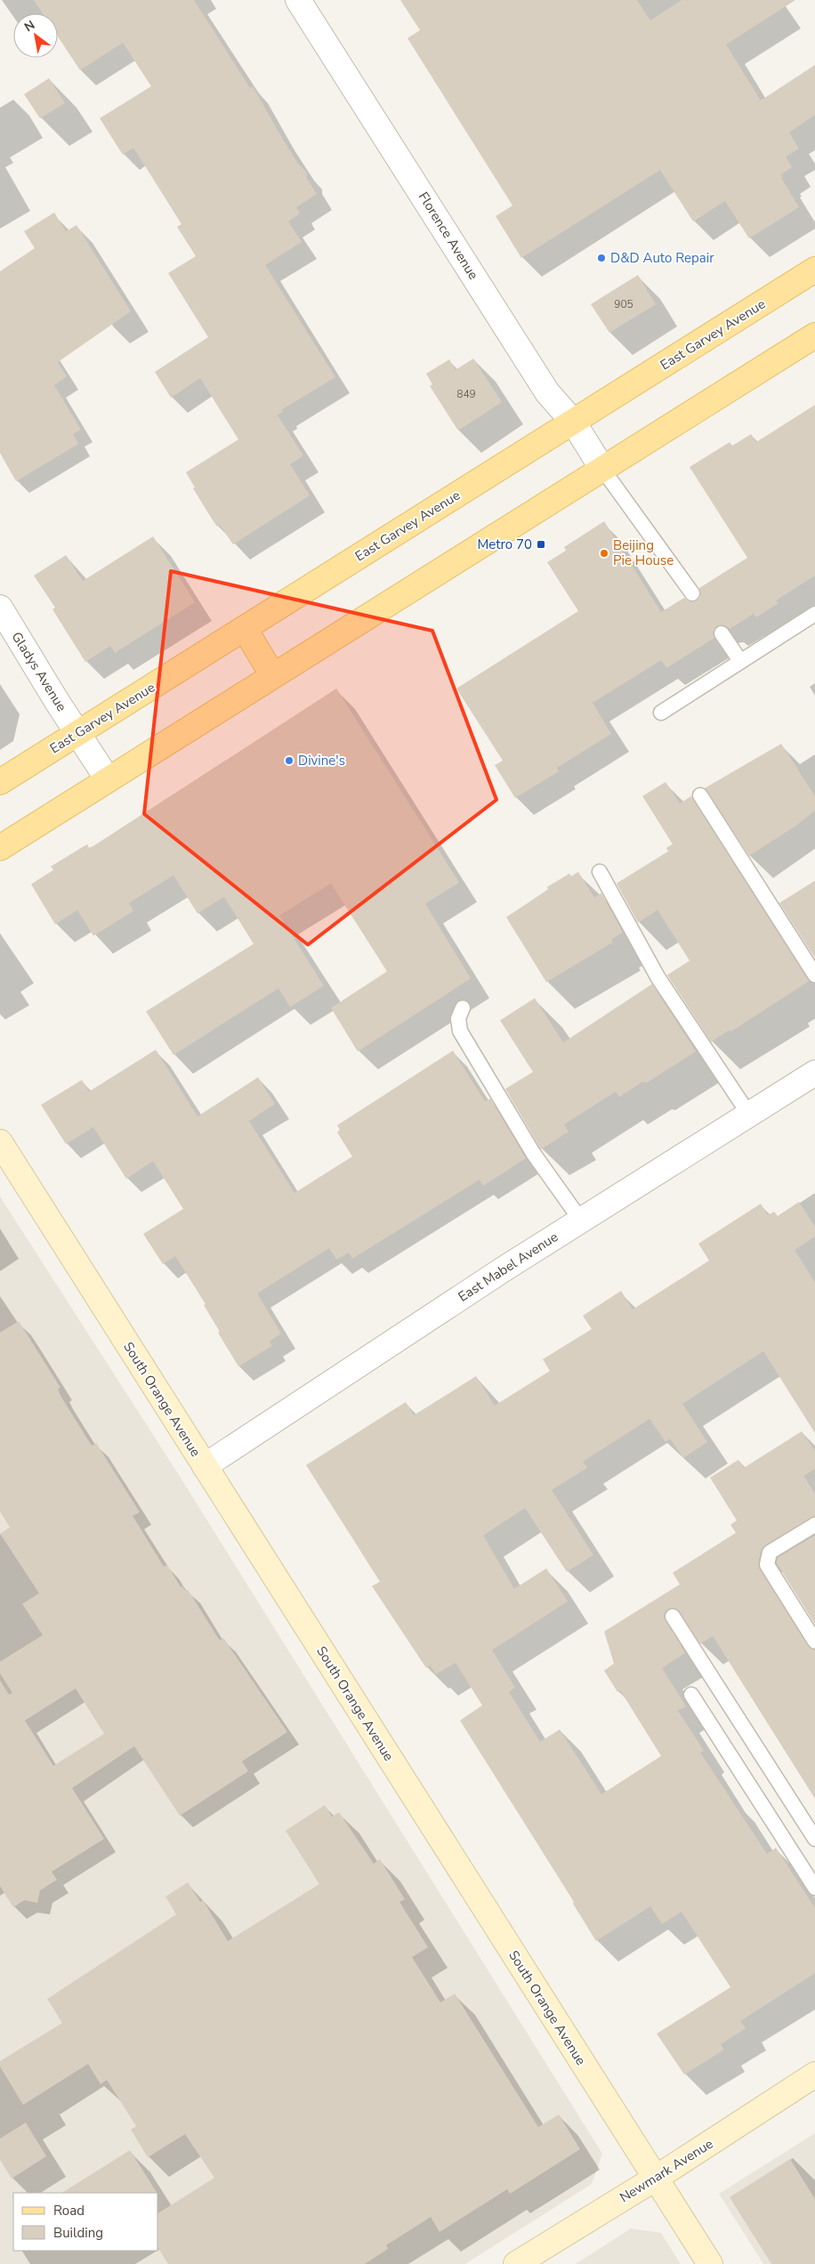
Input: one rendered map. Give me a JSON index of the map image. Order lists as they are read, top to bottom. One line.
{"streets":{"main road":["East Garvey Avenue"],"street":["Florence Avenue","Gladys Avenue","East Mabel Avenue","South Orange Avenue","Newmark Avenue"]},"crossings":[["Florence Avenue","East Garvey Avenue"],["East Garvey Avenue","Gladys Avenue"],["East Mabel Avenue","South Orange Avenue"],["South Orange Avenue","Newmark Avenue"]],"places":{"other":["D&D Auto Repair","Beijing Pie House","Divine's"],"transit":["Metro 70"]},"house_numbers":["905","849"],"legend":["Road","Building"],"north":"top left"}
